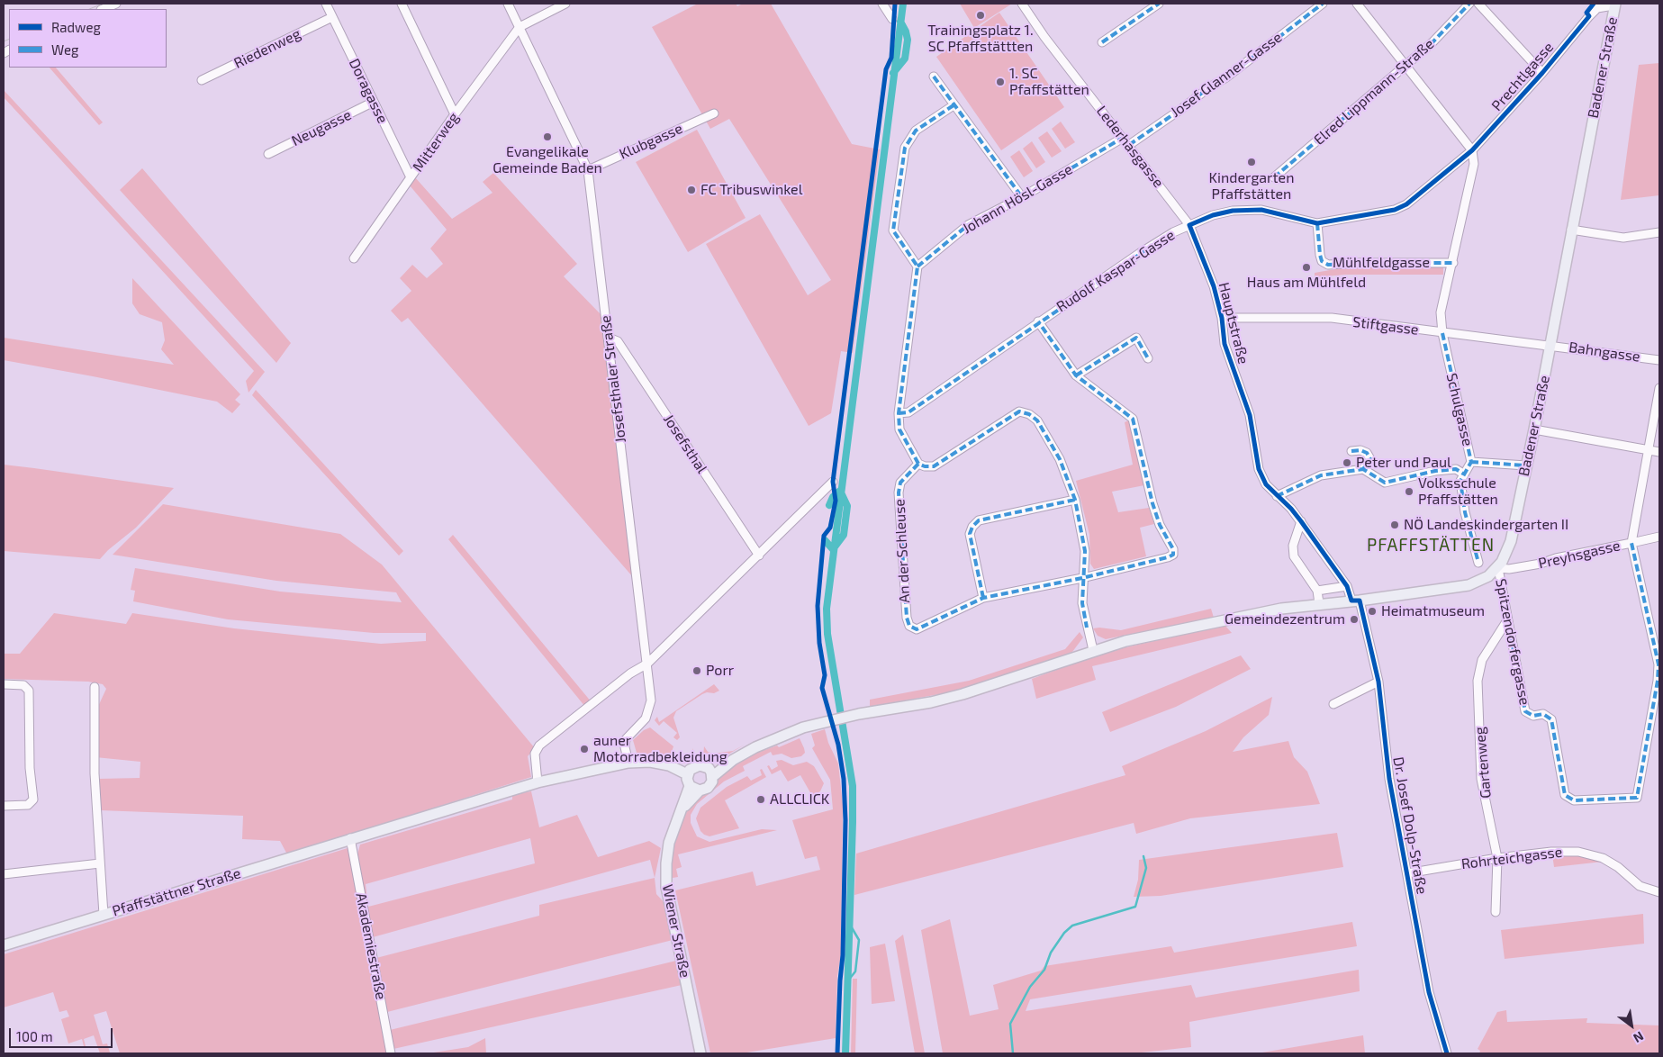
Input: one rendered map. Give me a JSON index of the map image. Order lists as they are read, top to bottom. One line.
{"streets":{"main road":["Badener Straße","Pfaffstättner Straße","Wiener Straße"],"street":["Riedenweg","Josef Glanner-Gasse","Prechtlgasse","Doragasse","Elred Lippmann-Straße","Neugasse","Klubgasse","Mitterweg","Lederhasgasse","Johann Hösl-Gasse","Mühlfeldgasse","Rudolf Kaspar-Gasse","Hauptstraße","Stiftgasse","Bahngasse","Josefsthaler Straße","Schulgasse","Josefsthal","An der Schleuse","Preyhsgasse","Spitzendorfergasse","Gartenweg","Dr. Josef Dolp-Straße","Rohrteichgasse","Akademiestraße"]},"crossings":[["Riedenweg","Doragasse"],["Badener Straße","Prechtlgasse"],["Badener Straße","Stiftgasse"],["Badener Straße","Bahngasse"],["Badener Straße","Preyhsgasse"],["Badener Straße","Spitzendorfergasse"],["Badener Straße","Dr. Josef Dolp-Straße"],["Badener Straße","Wiener Straße"],["Josef Glanner-Gasse","Lederhasgasse"],["Prechtlgasse","Rudolf Kaspar-Gasse"],["Doragasse","Neugasse"],["Doragasse","Mitterweg"],["Klubgasse","Josefsthaler Straße"],["Mitterweg","Josefsthaler Straße"],["Lederhasgasse","Johann Hösl-Gasse"],["Lederhasgasse","Rudolf Kaspar-Gasse"],["Lederhasgasse","Hauptstraße"],["Mühlfeldgasse","Rudolf Kaspar-Gasse"],["Rudolf Kaspar-Gasse","Hauptstraße"],["Hauptstraße","Stiftgasse"],["Hauptstraße","Dr. Josef Dolp-Straße"],["Stiftgasse","Bahngasse"],["Stiftgasse","Schulgasse"],["Josefsthaler Straße","Josefsthal"],["Josefsthaler Straße","Pfaffstättner Straße"],["Preyhsgasse","Spitzendorfergasse"],["Spitzendorfergasse","Gartenweg"],["Gartenweg","Rohrteichgasse"],["Dr. Josef Dolp-Straße","Rohrteichgasse"],["Pfaffstättner Straße","Wiener Straße"],["Pfaffstättner Straße","Akademiestraße"]],"districts":["PFAFFSTÄTTEN"],"places":["Trainingsplatz 1. SC Pfaffstättten","1. SC Pfaffstätten","Evangelikale Gemeinde Baden","Kindergarten Pfaffstätten","FC Tribuswinkel","Haus am Mühlfeld","Peter und Paul","Volksschule Pfaffstätten","NÖ Landeskindergarten II","Heimatmuseum","Gemeindezentrum","Porr","auner Motorradbekleidung","ALLCLICK"],"legend":["Radweg","Weg"],"scale_bar":"100 m","north":"bottom right"}
